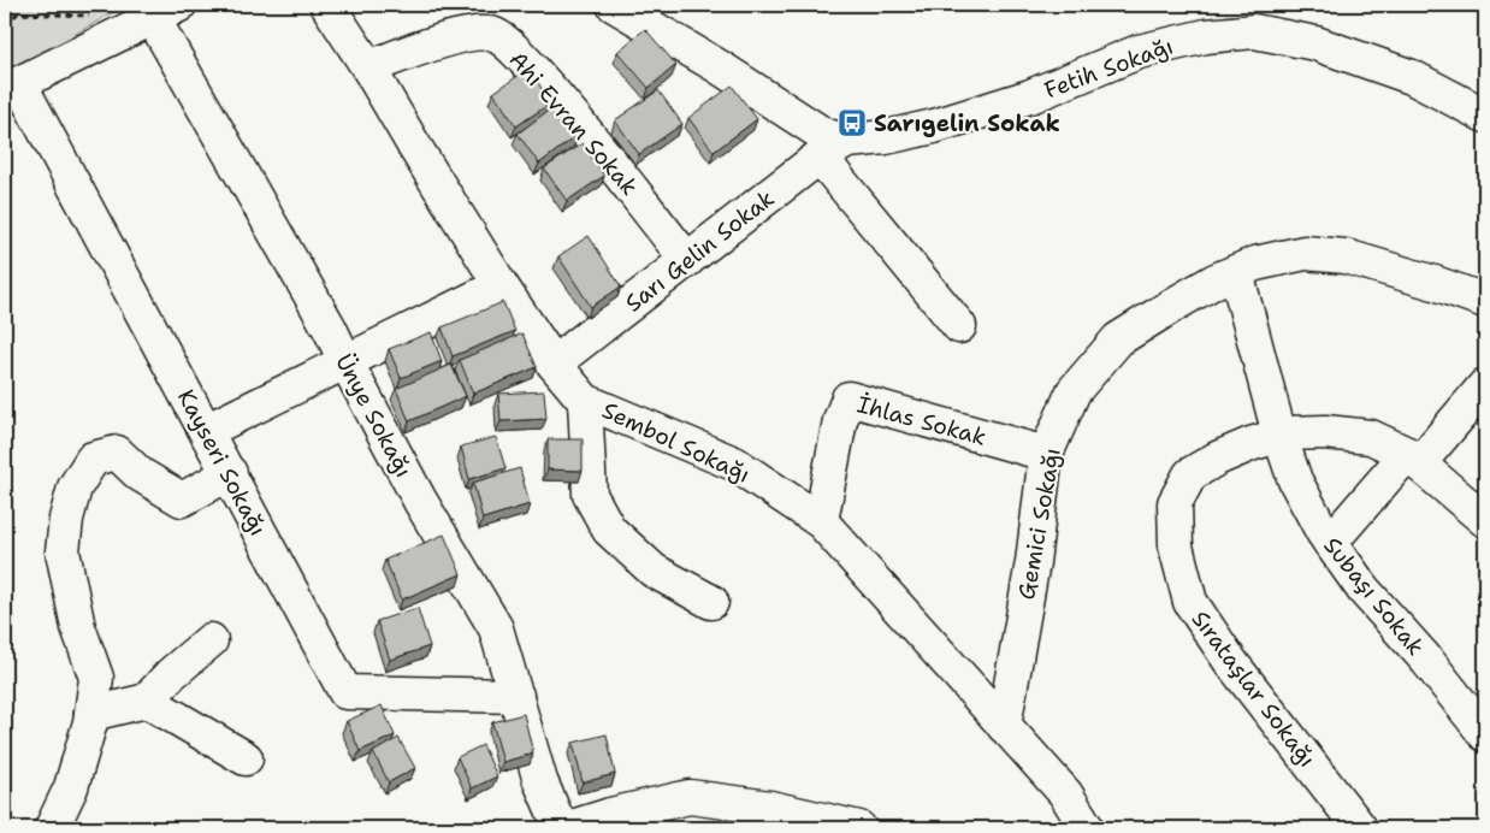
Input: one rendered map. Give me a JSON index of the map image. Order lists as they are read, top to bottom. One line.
{"streets":{"street":["Fetih Sokağı","Ahi Evran Sokak","Sarı Gelin Sokak","Ünye Sokağı","İhlas Sokak","Sembol Sokağı","Kayseri Sokağı","Gemici Sokağı","Subaşı Sokak","Sırataşlar Sokağı"]},"crossings":[["Fetih Sokağı","Sarı Gelin Sokak"],["Ahi Evran Sokak","Sarı Gelin Sokak"],["Ahi Evran Sokak","Sembol Sokağı"],["Sarı Gelin Sokak","Sembol Sokağı"],["Ünye Sokağı","Kayseri Sokağı"],["İhlas Sokak","Sembol Sokağı"],["İhlas Sokak","Gemici Sokağı"],["Sembol Sokağı","Gemici Sokağı"],["Gemici Sokağı","Subaşı Sokak"],["Subaşı Sokak","Sırataşlar Sokağı"]],"places":{"bus stop":["Sarıgelin Sokak"]}}
